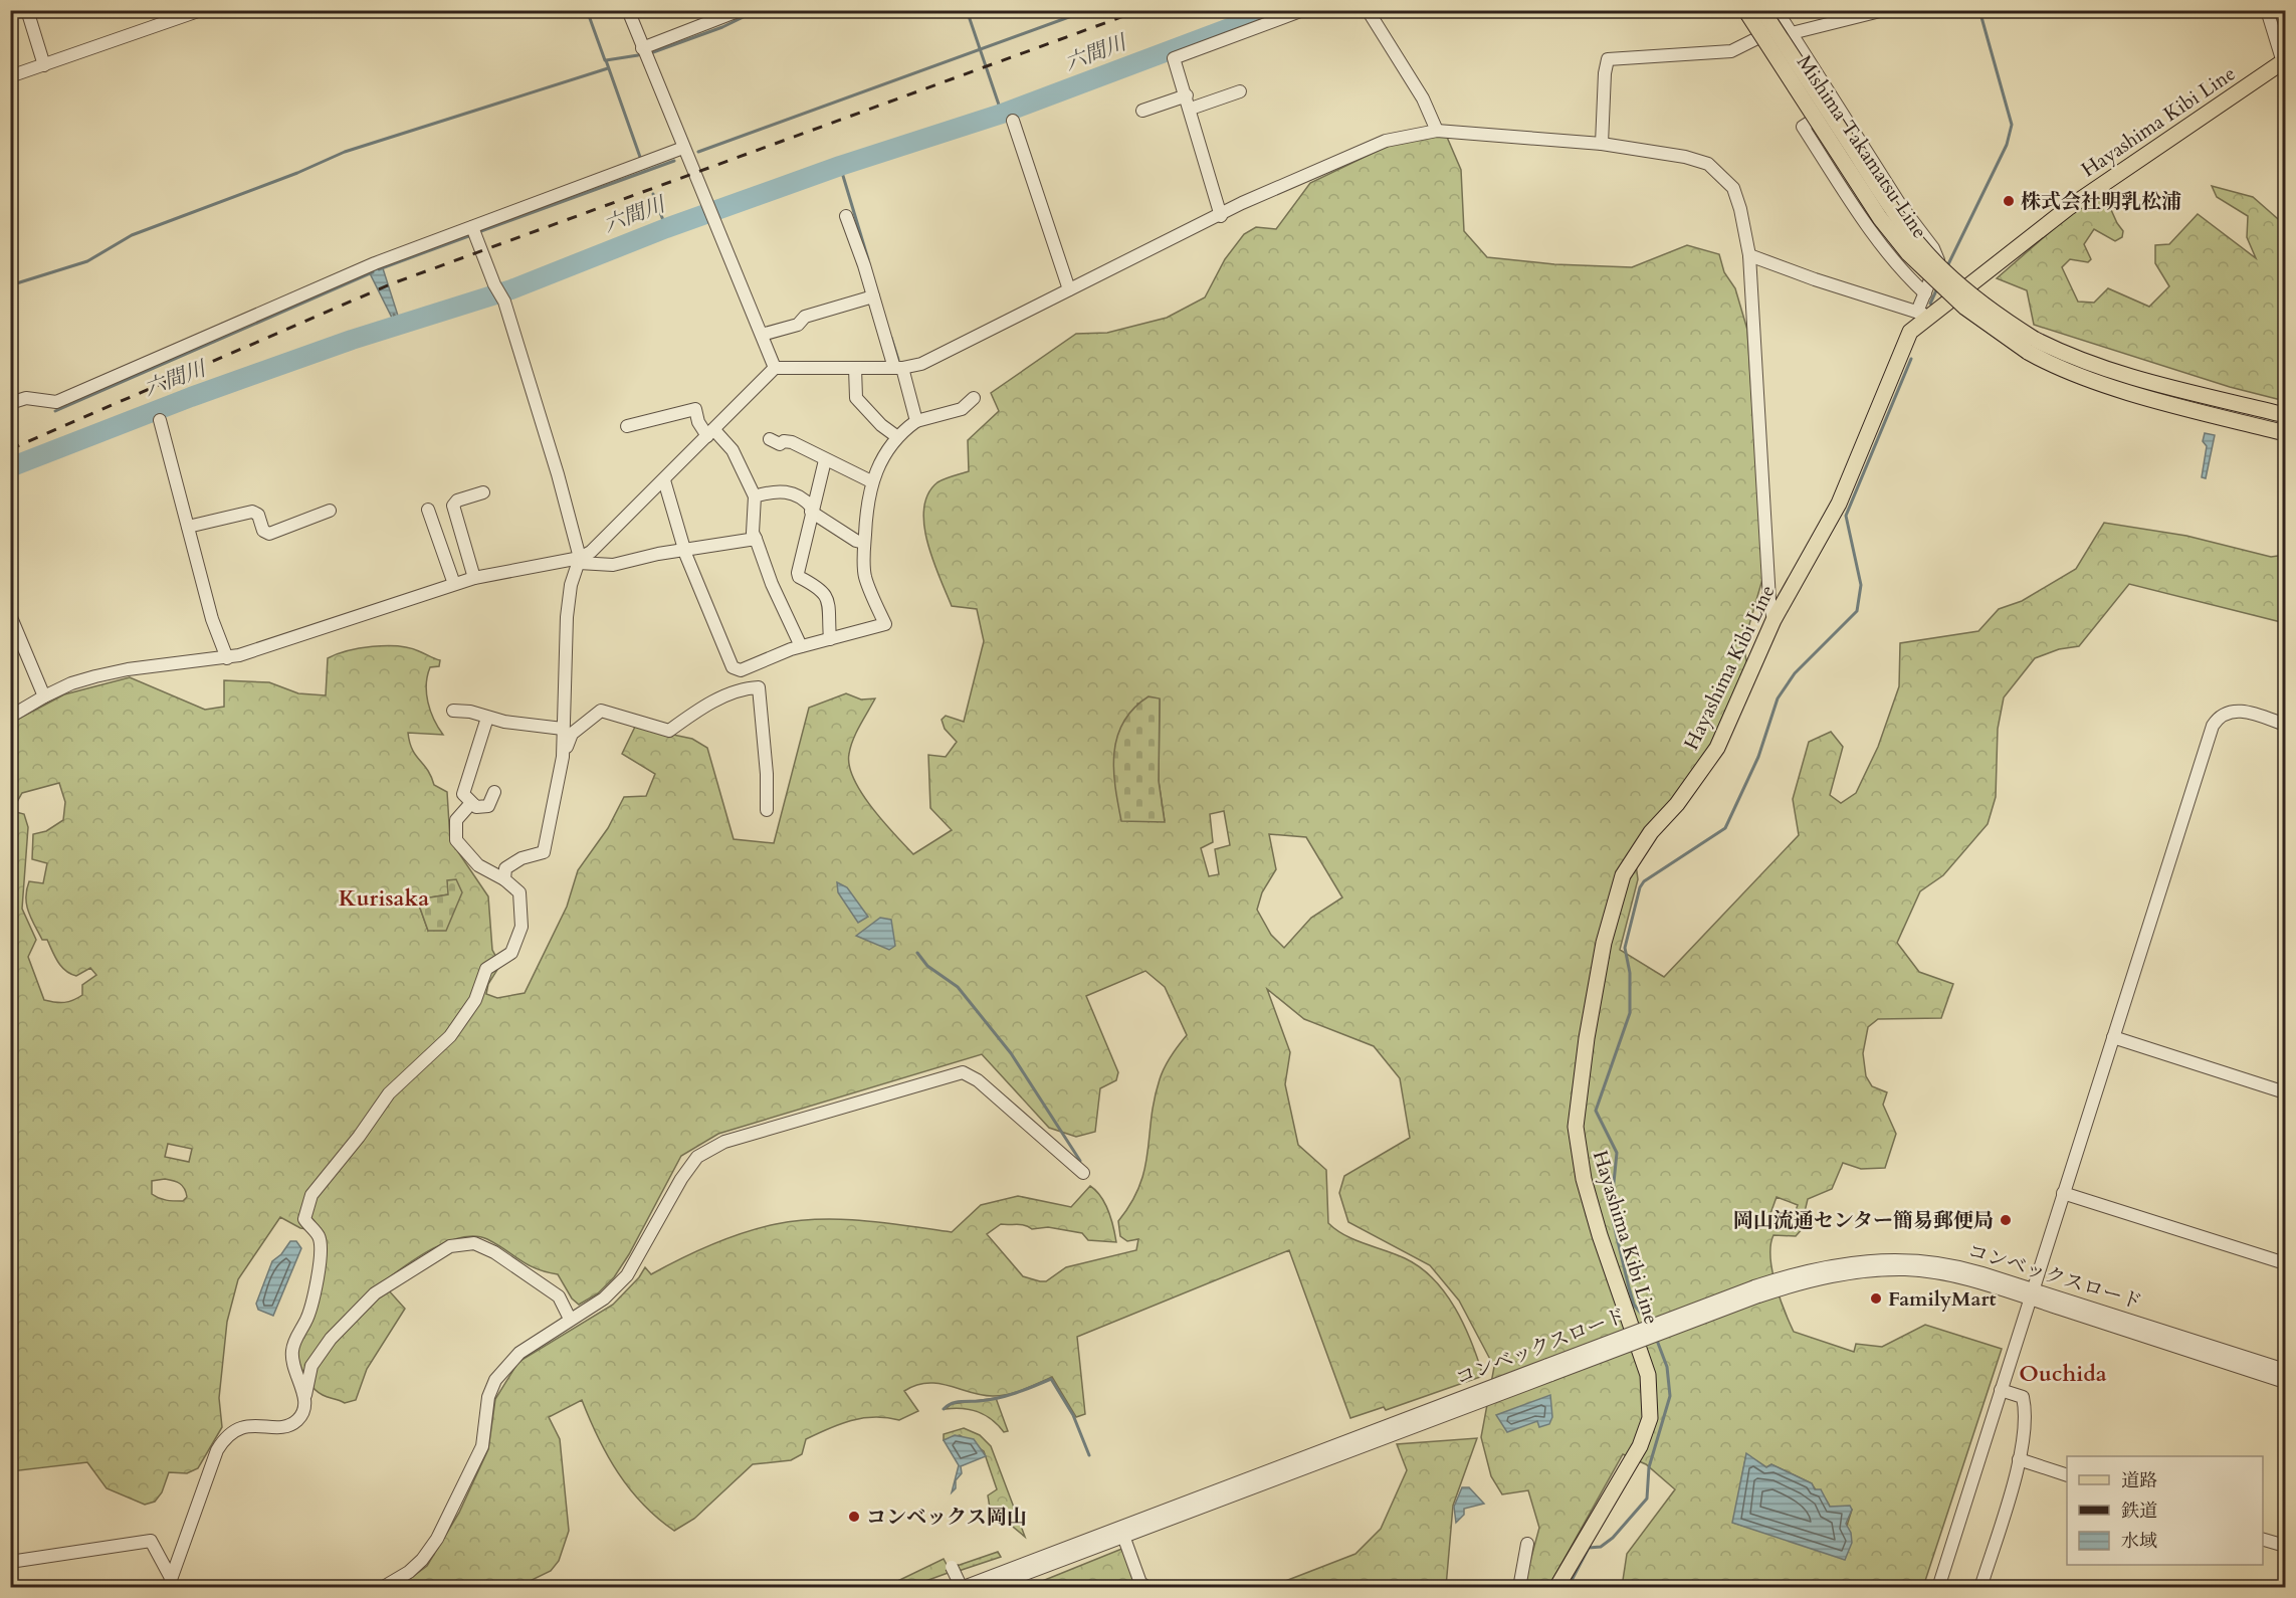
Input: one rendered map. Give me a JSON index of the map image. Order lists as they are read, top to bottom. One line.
{"streets":{"main road":["Hayashima Kibi Line","Mishima Takamatsu Line"],"street":["コンベックスロード"]},"districts":["Kurisaka","Ouchida"],"water":["六間川"],"places":["株式会社明乳松浦","岡山流通センター簡易郵便局","FamilyMart","コンベックス岡山"],"legend":["道路","鉄道","水域"]}
